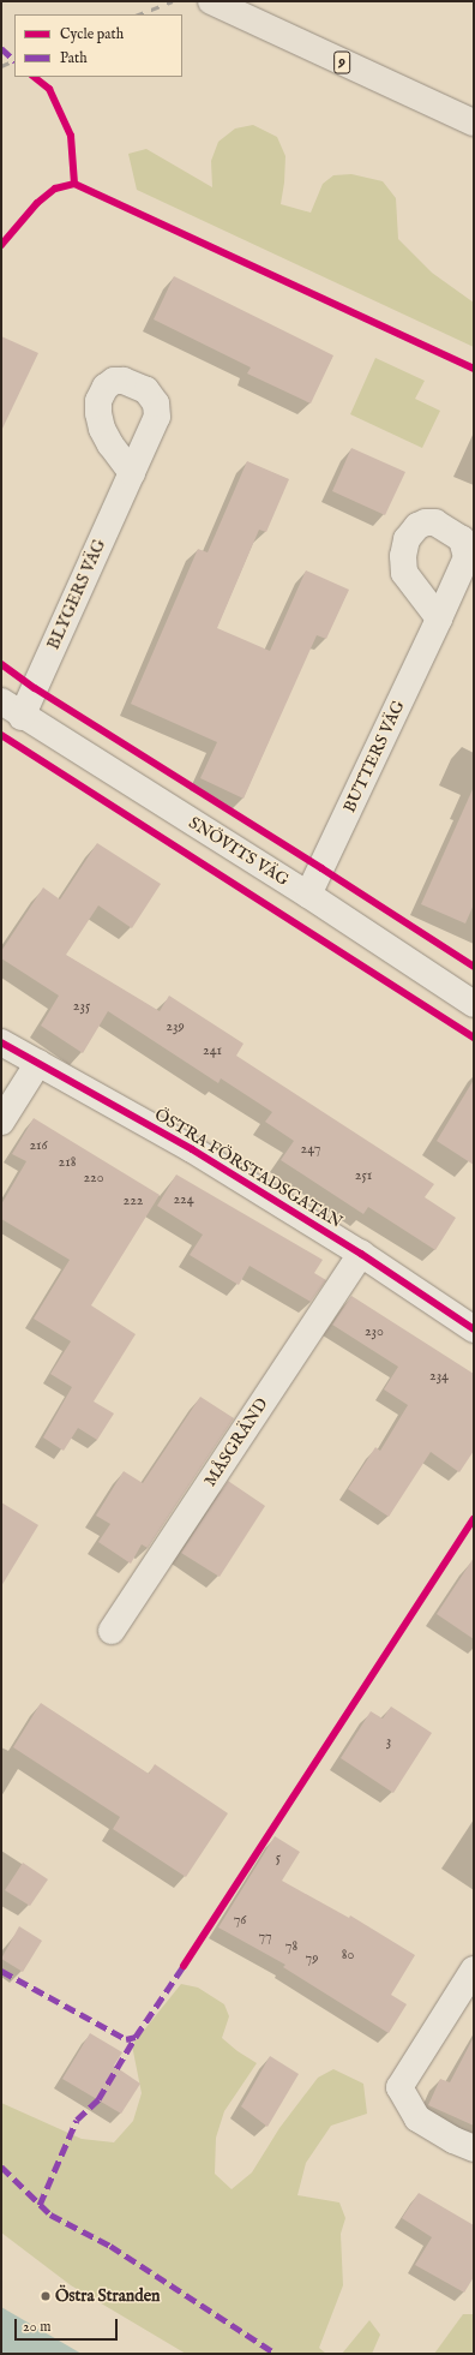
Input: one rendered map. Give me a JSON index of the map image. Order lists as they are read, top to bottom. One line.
{"streets":{"main road":["9"],"street":["BLYGERS VÄG","BUTTERS VÄG","SNÖVITS VÄG","ÖSTRA FÖRSTADSGATAN","MÅSGRÄND"]},"crossings":[["BLYGERS VÄG","SNÖVITS VÄG"],["BUTTERS VÄG","SNÖVITS VÄG"],["ÖSTRA FÖRSTADSGATAN","MÅSGRÄND"]],"places":["Östra Stranden"],"house_numbers":["235","239","241","216","247","218","251","220","224","222","230","234","3","5","76","77","78","80","79"],"legend":["Cycle path","Path"],"scale_bar":"20 m"}
